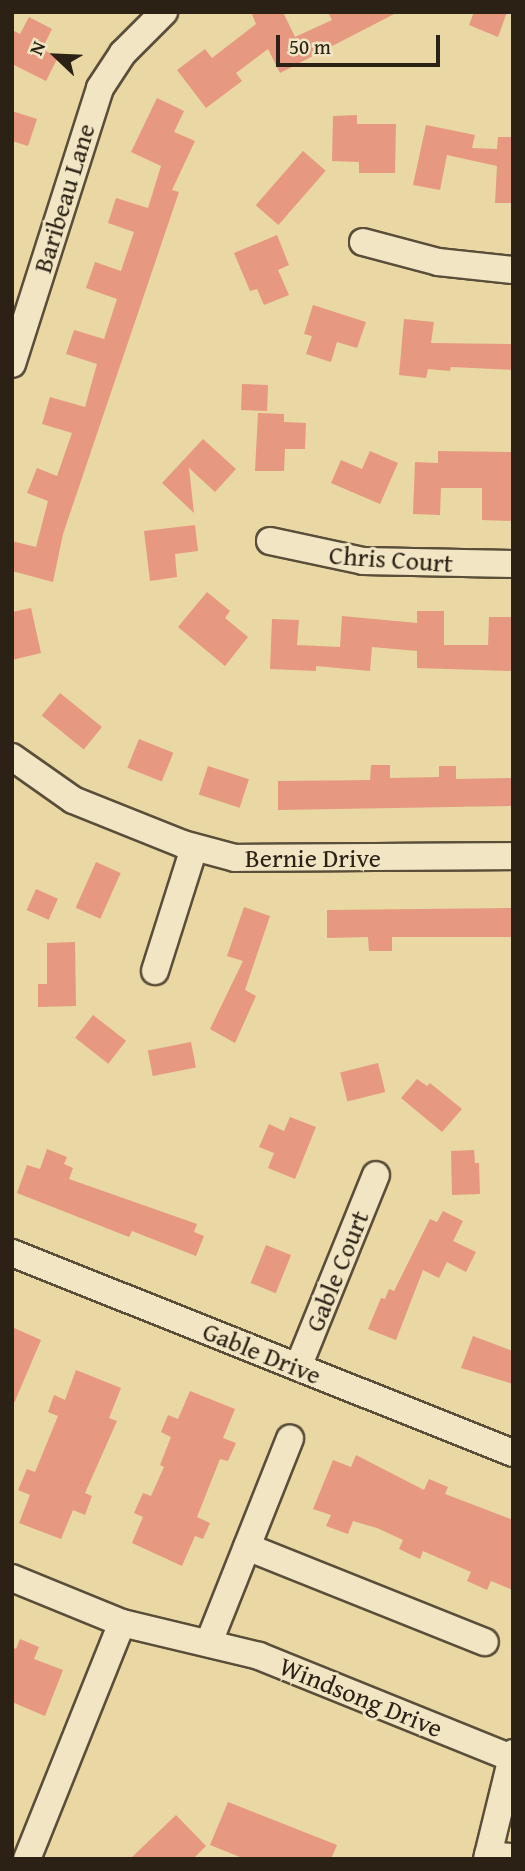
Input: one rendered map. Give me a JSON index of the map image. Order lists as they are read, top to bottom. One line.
{"streets":{"street":["Baribeau Lane","Chris Court","Bernie Drive","Gable Court","Gable Drive","Windsong Drive"]},"crossings":[["Gable Court","Gable Drive"]],"scale_bar":"50 m","north":"top left"}
